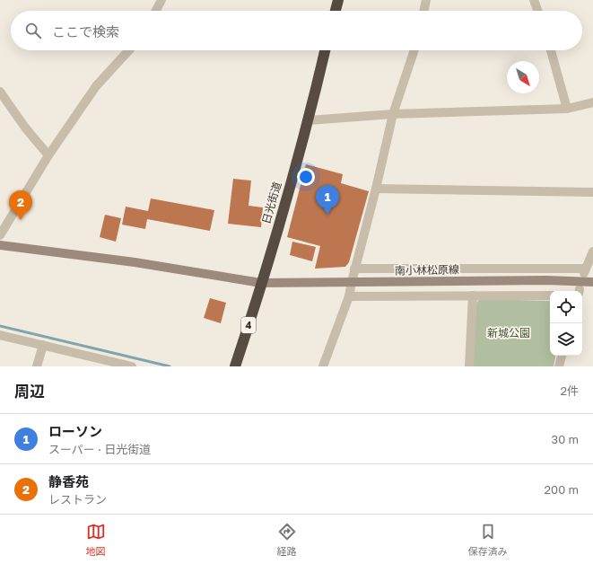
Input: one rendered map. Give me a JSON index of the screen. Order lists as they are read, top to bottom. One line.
{"streets":{"highway":["日光街道","4"],"main road":["南小林松原線"]},"crossings":[["日光街道","南小林松原線"]],"parks":["新城公園"],"north":"bottom right","page":{"search":"ここで検索","pins":["1","2"],"heading":["周辺","2件"],"list":[{"mark":"1","name":"ローソン","note":"スーパー · 日光街道","value":"30 m"},{"mark":"2","name":"静香苑","note":"レストラン","value":"200 m"}],"nav":["地図","経路","保存済み"]}}
